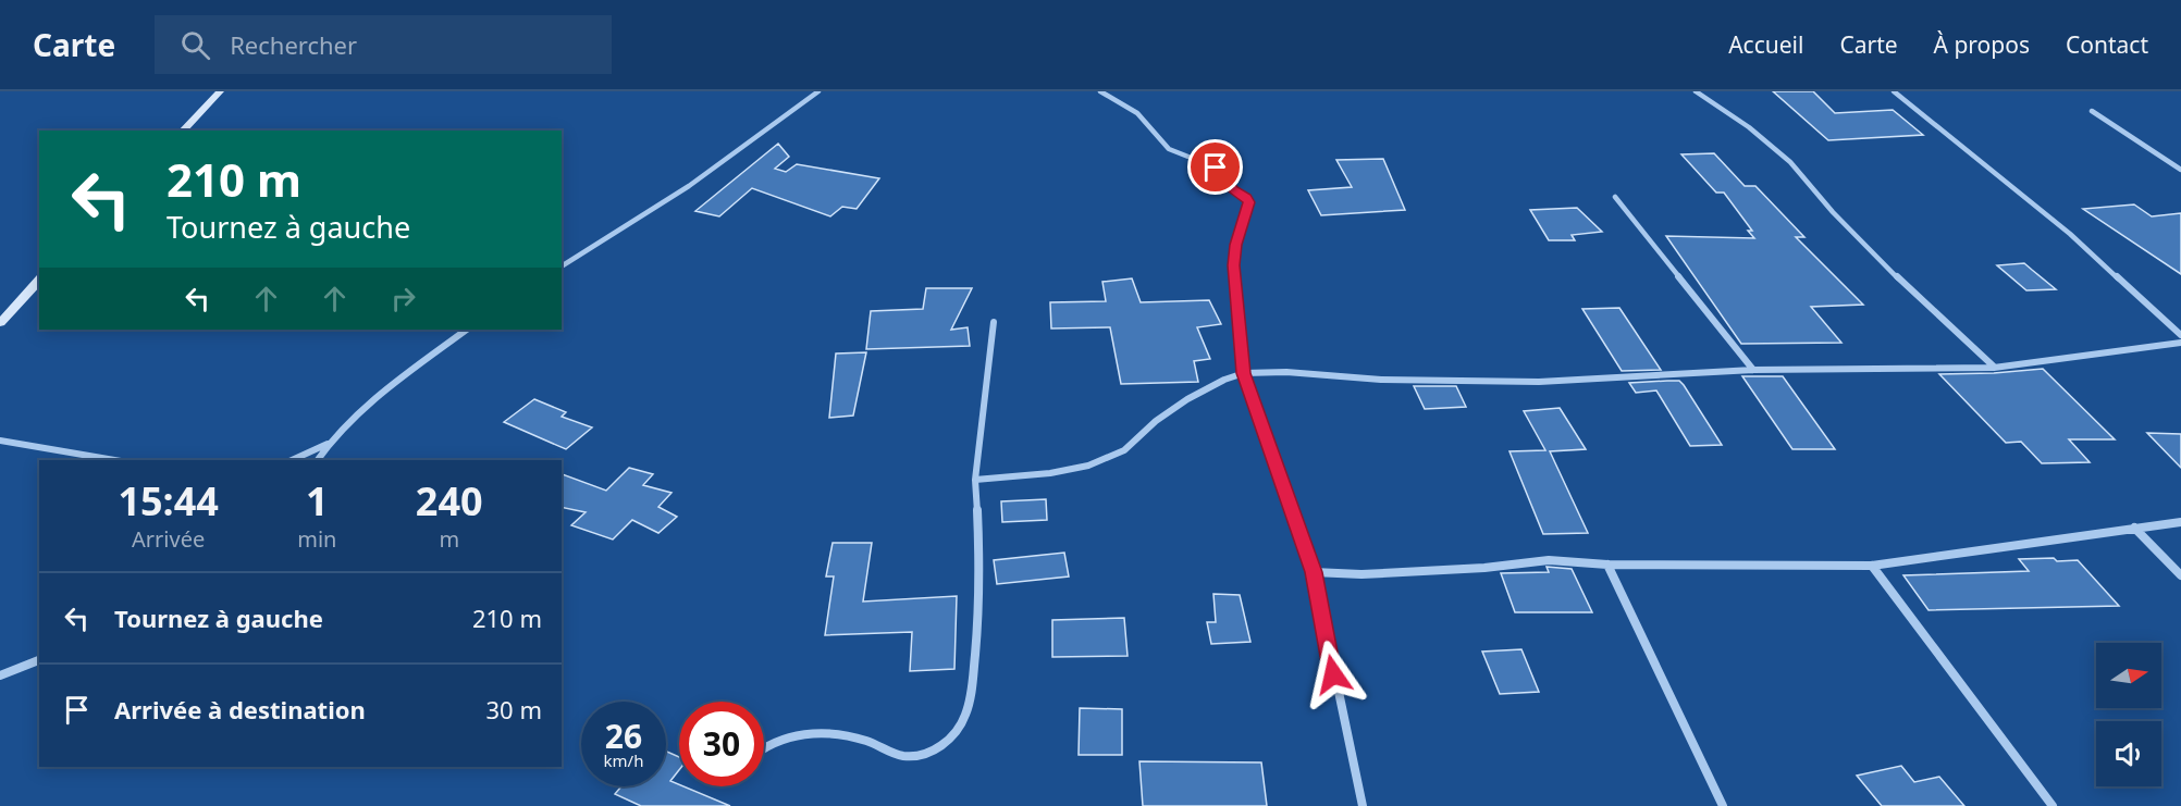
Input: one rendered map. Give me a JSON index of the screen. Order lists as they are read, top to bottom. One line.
{"north":"right","page":{"header":"Carte","search":"Rechercher","nav":["Accueil","Carte","À propos","Contact"],"turn":["210 m","Tournez à gauche"],"eta":["15:44","Arrivée","1","min","240","m"],"list":[{"name":"Tournez à gauche","value":"210 m"},{"name":"Arrivée à destination","value":"30 m"}],"speed":"26 km/h","limit":"30"}}
